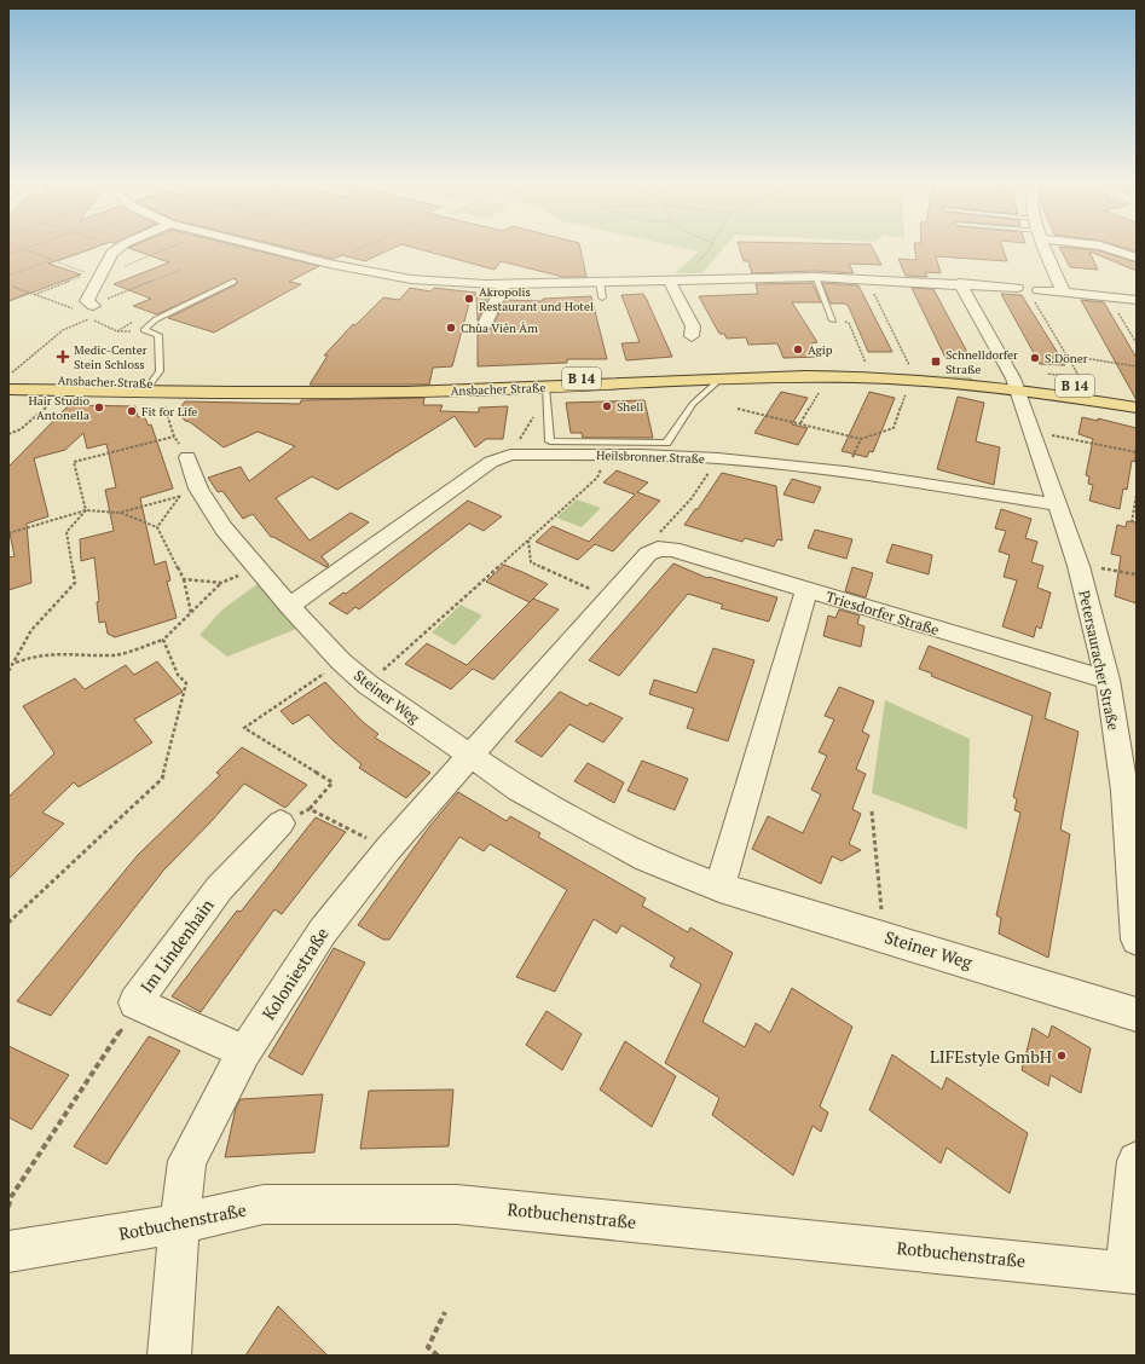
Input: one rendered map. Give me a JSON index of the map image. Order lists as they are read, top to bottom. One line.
{"streets":{"main road":["B 14","Ansbacher Straße"],"street":["Heilsbronner Straße","Triesdorfer Straße","Petersauracher Straße","Steiner Weg","Im Lindenhain","Koloniestraße","Rotbuchenstraße"]},"crossings":[["Ansbacher Straße","Petersauracher Straße"],["Heilsbronner Straße","Petersauracher Straße"],["Heilsbronner Straße","Steiner Weg"],["Triesdorfer Straße","Petersauracher Straße"],["Steiner Weg","Koloniestraße"],["Im Lindenhain","Koloniestraße"],["Koloniestraße","Rotbuchenstraße"]],"places":{"other":["Akropolis Restaurant und Hotel","Chùa Viên Âm","Agip","S.Döner","Shell","Hair Studio Antonella","Fit for Life","LIFEstyle GmbH"],"health":["Medic-Center Stein Schloss"],"transit":["Schnelldorfer Straße"]}}
